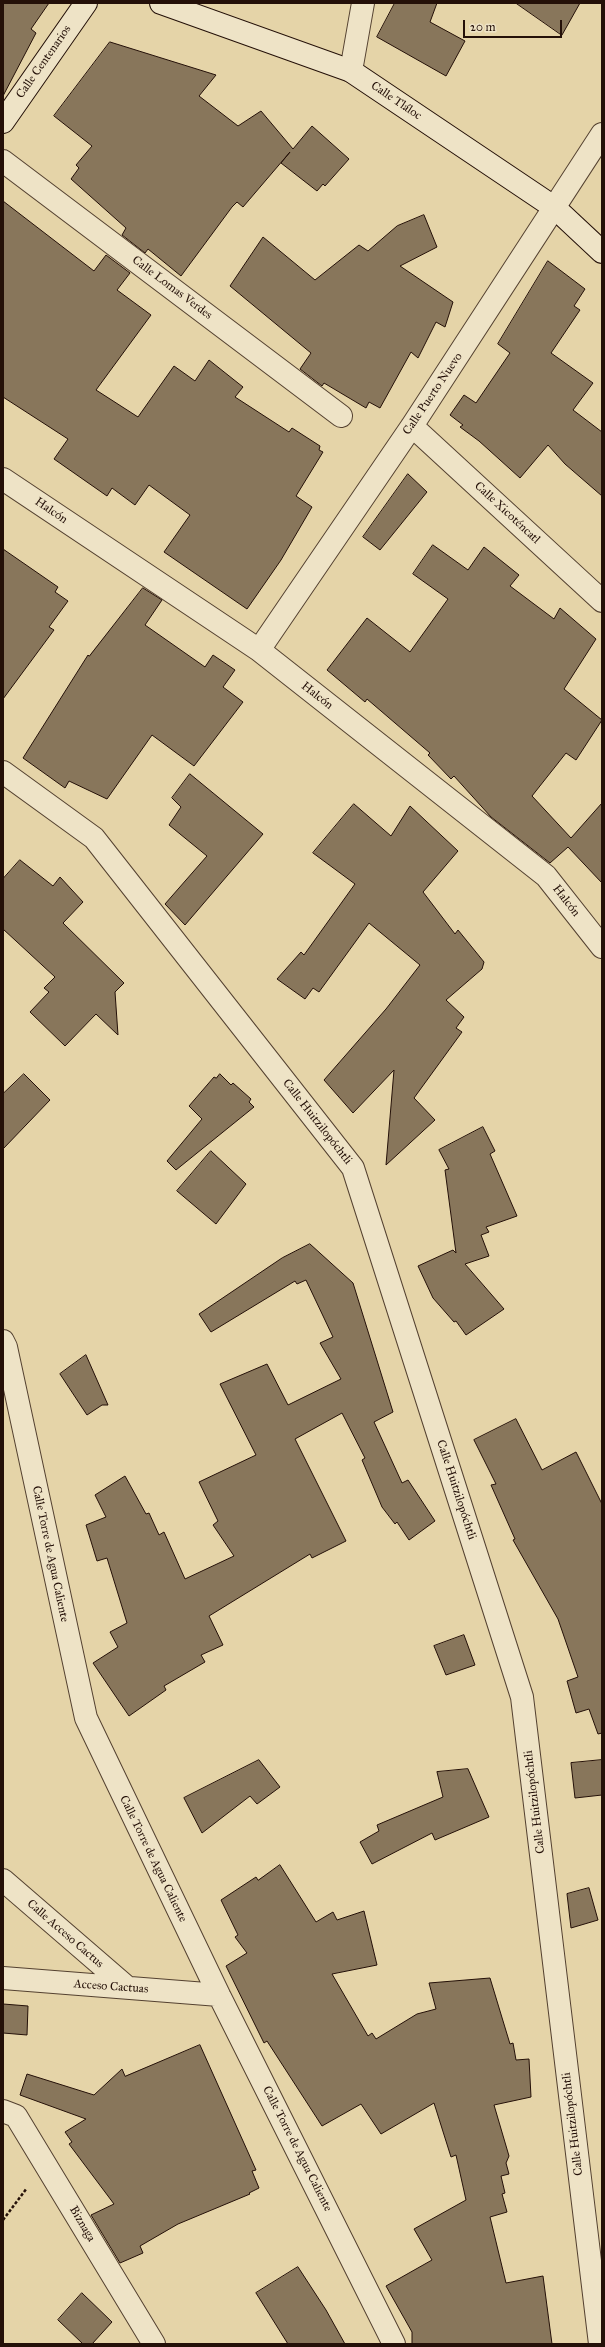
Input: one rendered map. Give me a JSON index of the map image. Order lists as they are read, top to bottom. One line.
{"streets":{"street":["Calle Centenarios","Calle Tláloc","Calle Lomas Verdes","Calle Puerto Nuevo","Halcón","Calle Xicoténcatl","Calle Huitzilopóchtli","Calle Torre de Agua Caliente","Calle Acceso Cactus","Acceso Cactuas","Biznaga"]},"crossings":[["Calle Tláloc","Calle Puerto Nuevo"],["Calle Puerto Nuevo","Halcón"],["Calle Puerto Nuevo","Calle Xicoténcatl"],["Calle Torre de Agua Caliente","Acceso Cactuas"],["Calle Acceso Cactus","Acceso Cactuas"]],"scale_bar":"20 m"}
